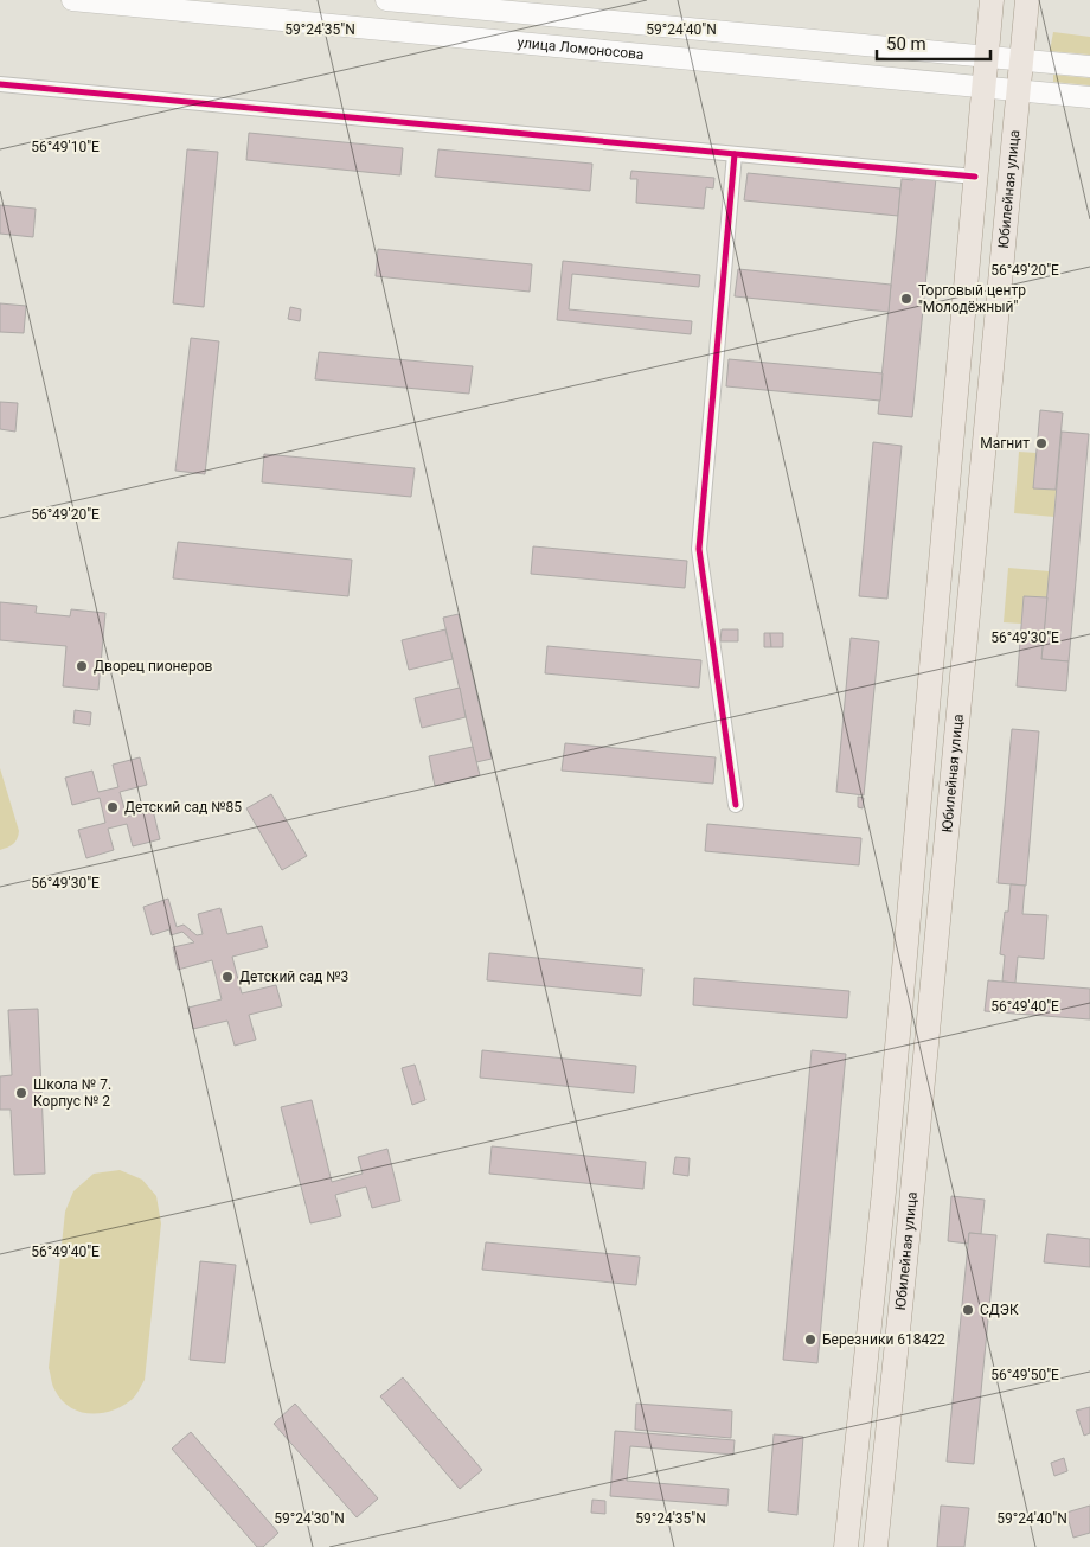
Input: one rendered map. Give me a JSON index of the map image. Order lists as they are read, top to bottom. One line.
{"streets":{"main road":["улица Ломоносова","Юбилейная улица"]},"crossings":[["улица Ломоносова","Юбилейная улица"]],"places":["Торговый центр \"Молодёжный\"","Магнит","Дворец пионеров","Детский сад №85","Детский сад №3","Школа № 7. Корпус № 2","СДЭК","Березники 618422"],"scale_bar":"50 m","coordinates":["59°24'35\"N","59°24'40\"N","56°49'10\"E","56°49'20\"E","56°49'30\"E","56°49'40\"E","56°49'50\"E","59°24'30\"N"]}
